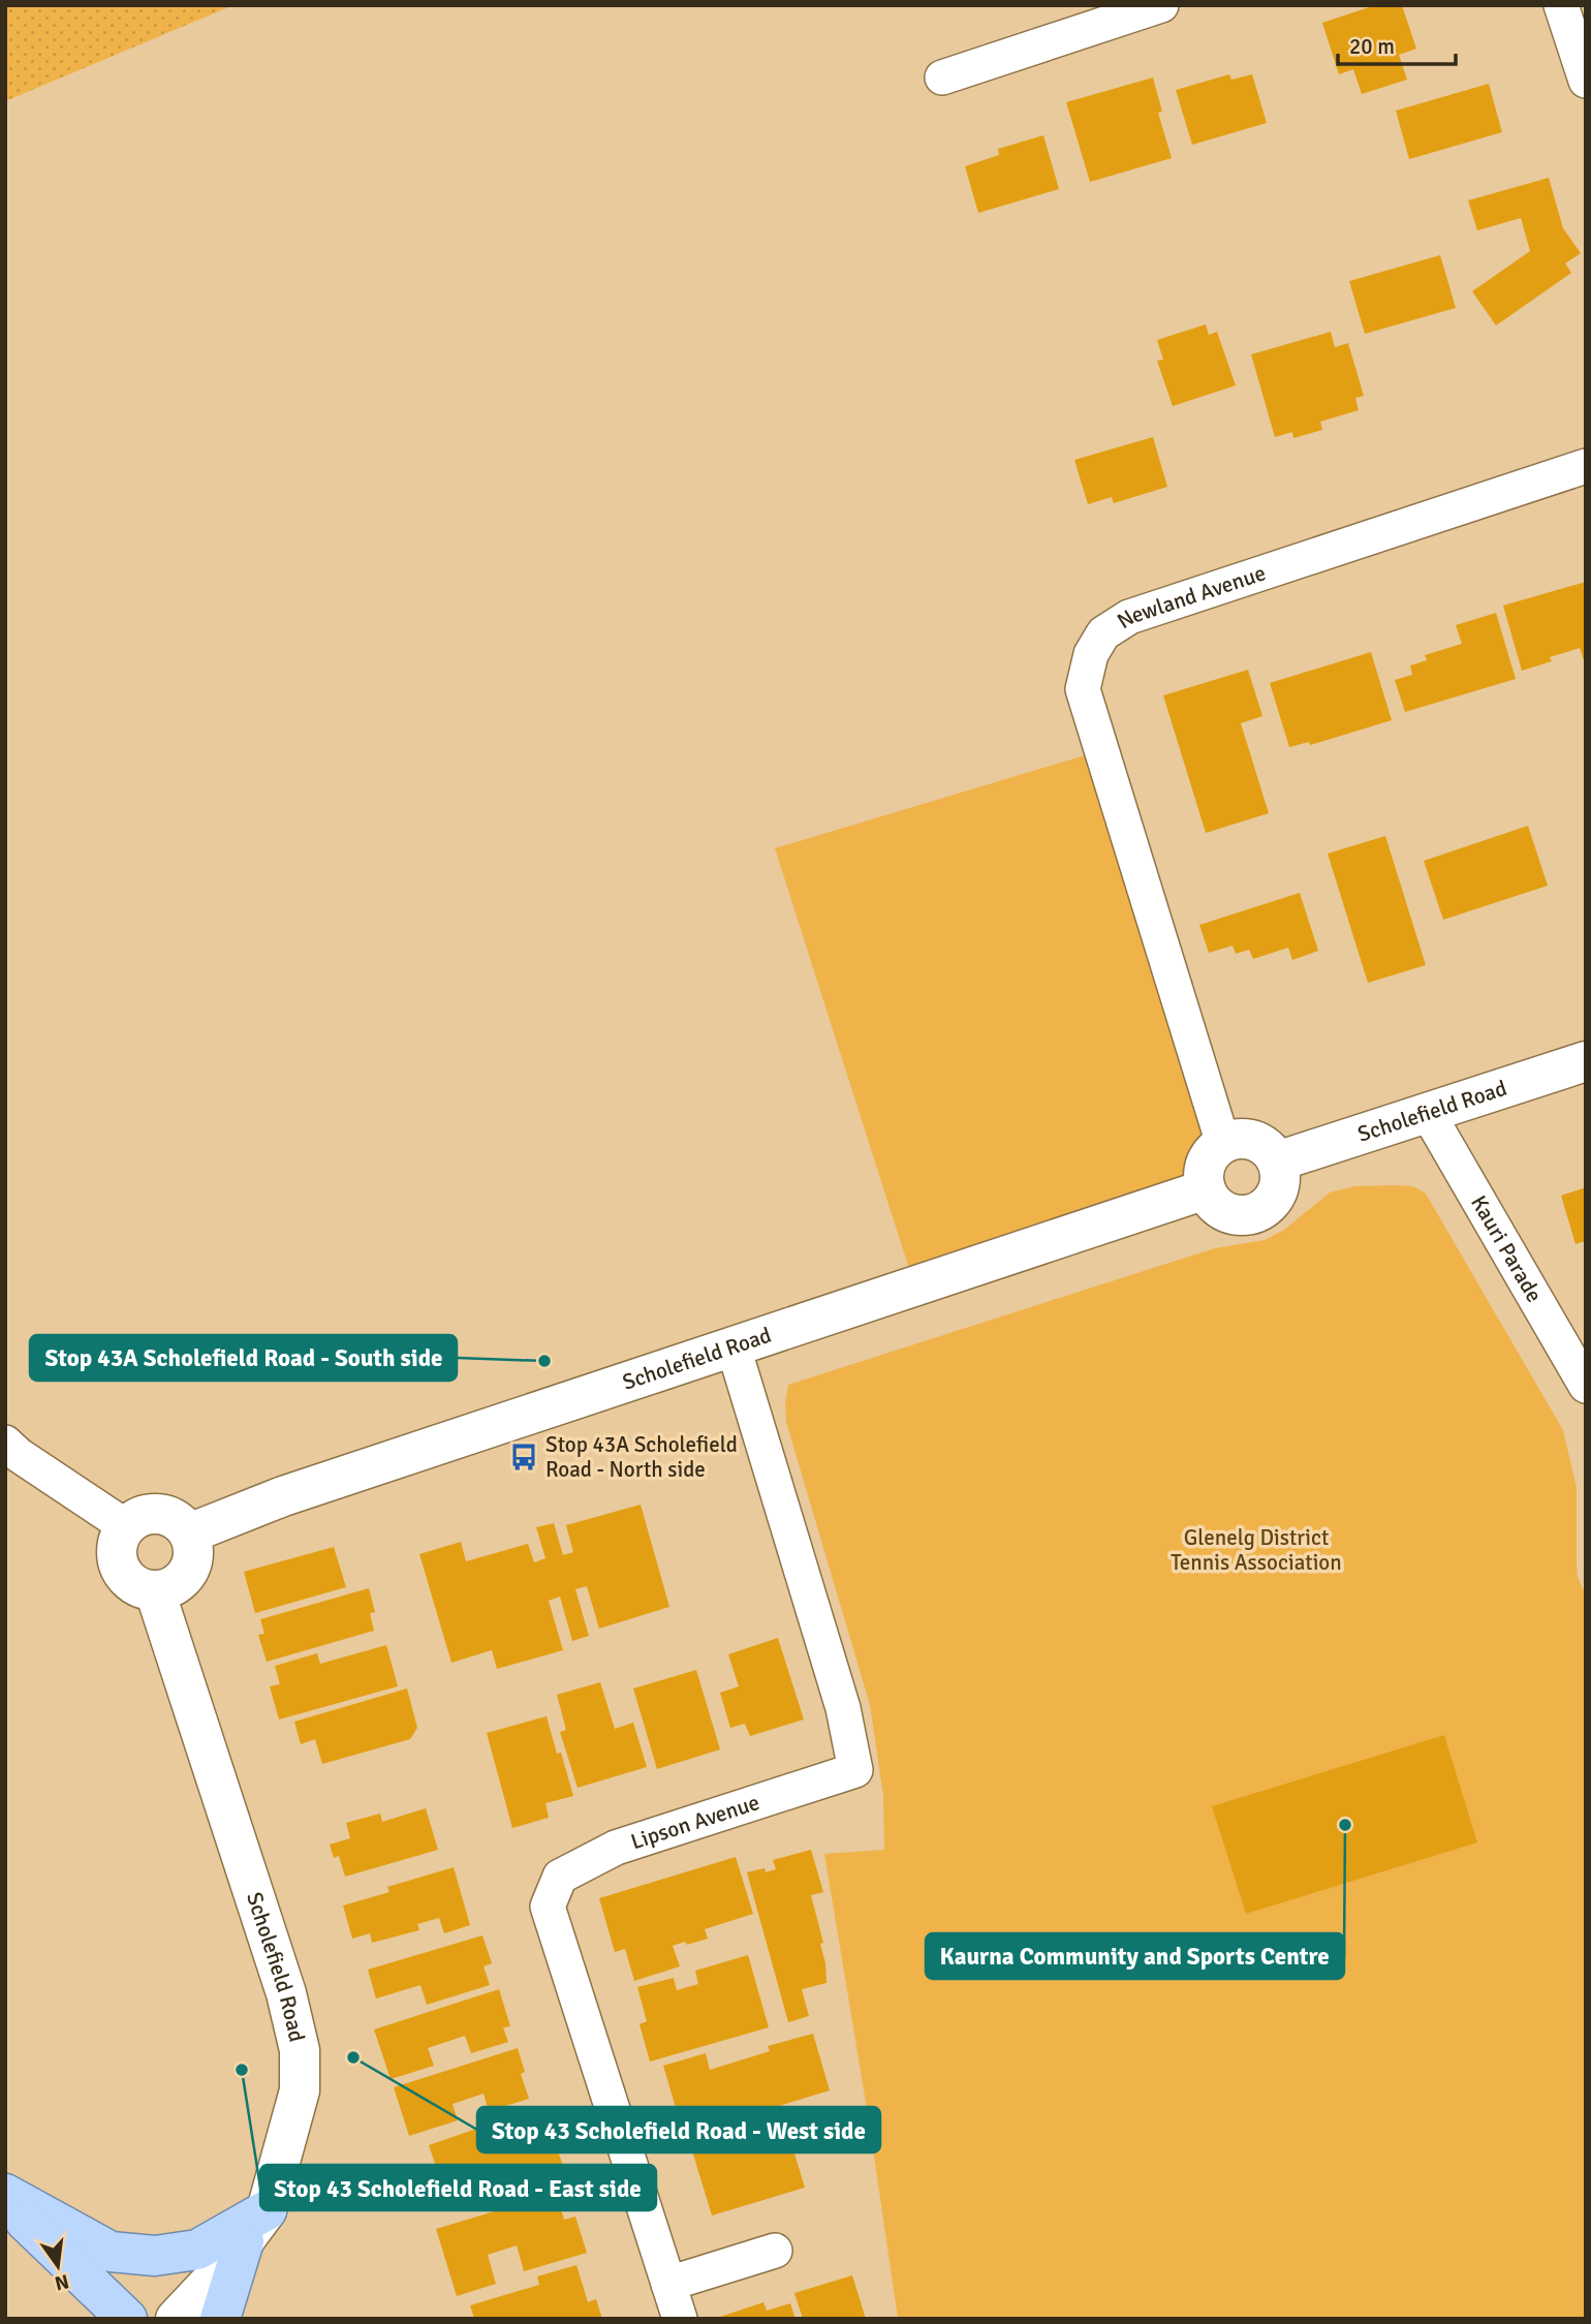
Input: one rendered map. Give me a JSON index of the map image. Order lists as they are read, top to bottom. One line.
{"streets":{"street":["Newland Avenue","Scholefield Road","Kauri Parade","Lipson Avenue"]},"crossings":[["Newland Avenue","Scholefield Road"],["Scholefield Road","Kauri Parade"],["Scholefield Road","Lipson Avenue"]],"parks":["Glenelg District Tennis Association"],"places":{"other":["Stop 43A Scholefield Road - South side","Kaurna Community and Sports Centre","Stop 43 Scholefield Road - West side","Stop 43 Scholefield Road - East side"],"bus stop":["Stop 43A Scholefield Road - North side"]},"scale_bar":"20 m","north":"bottom"}
